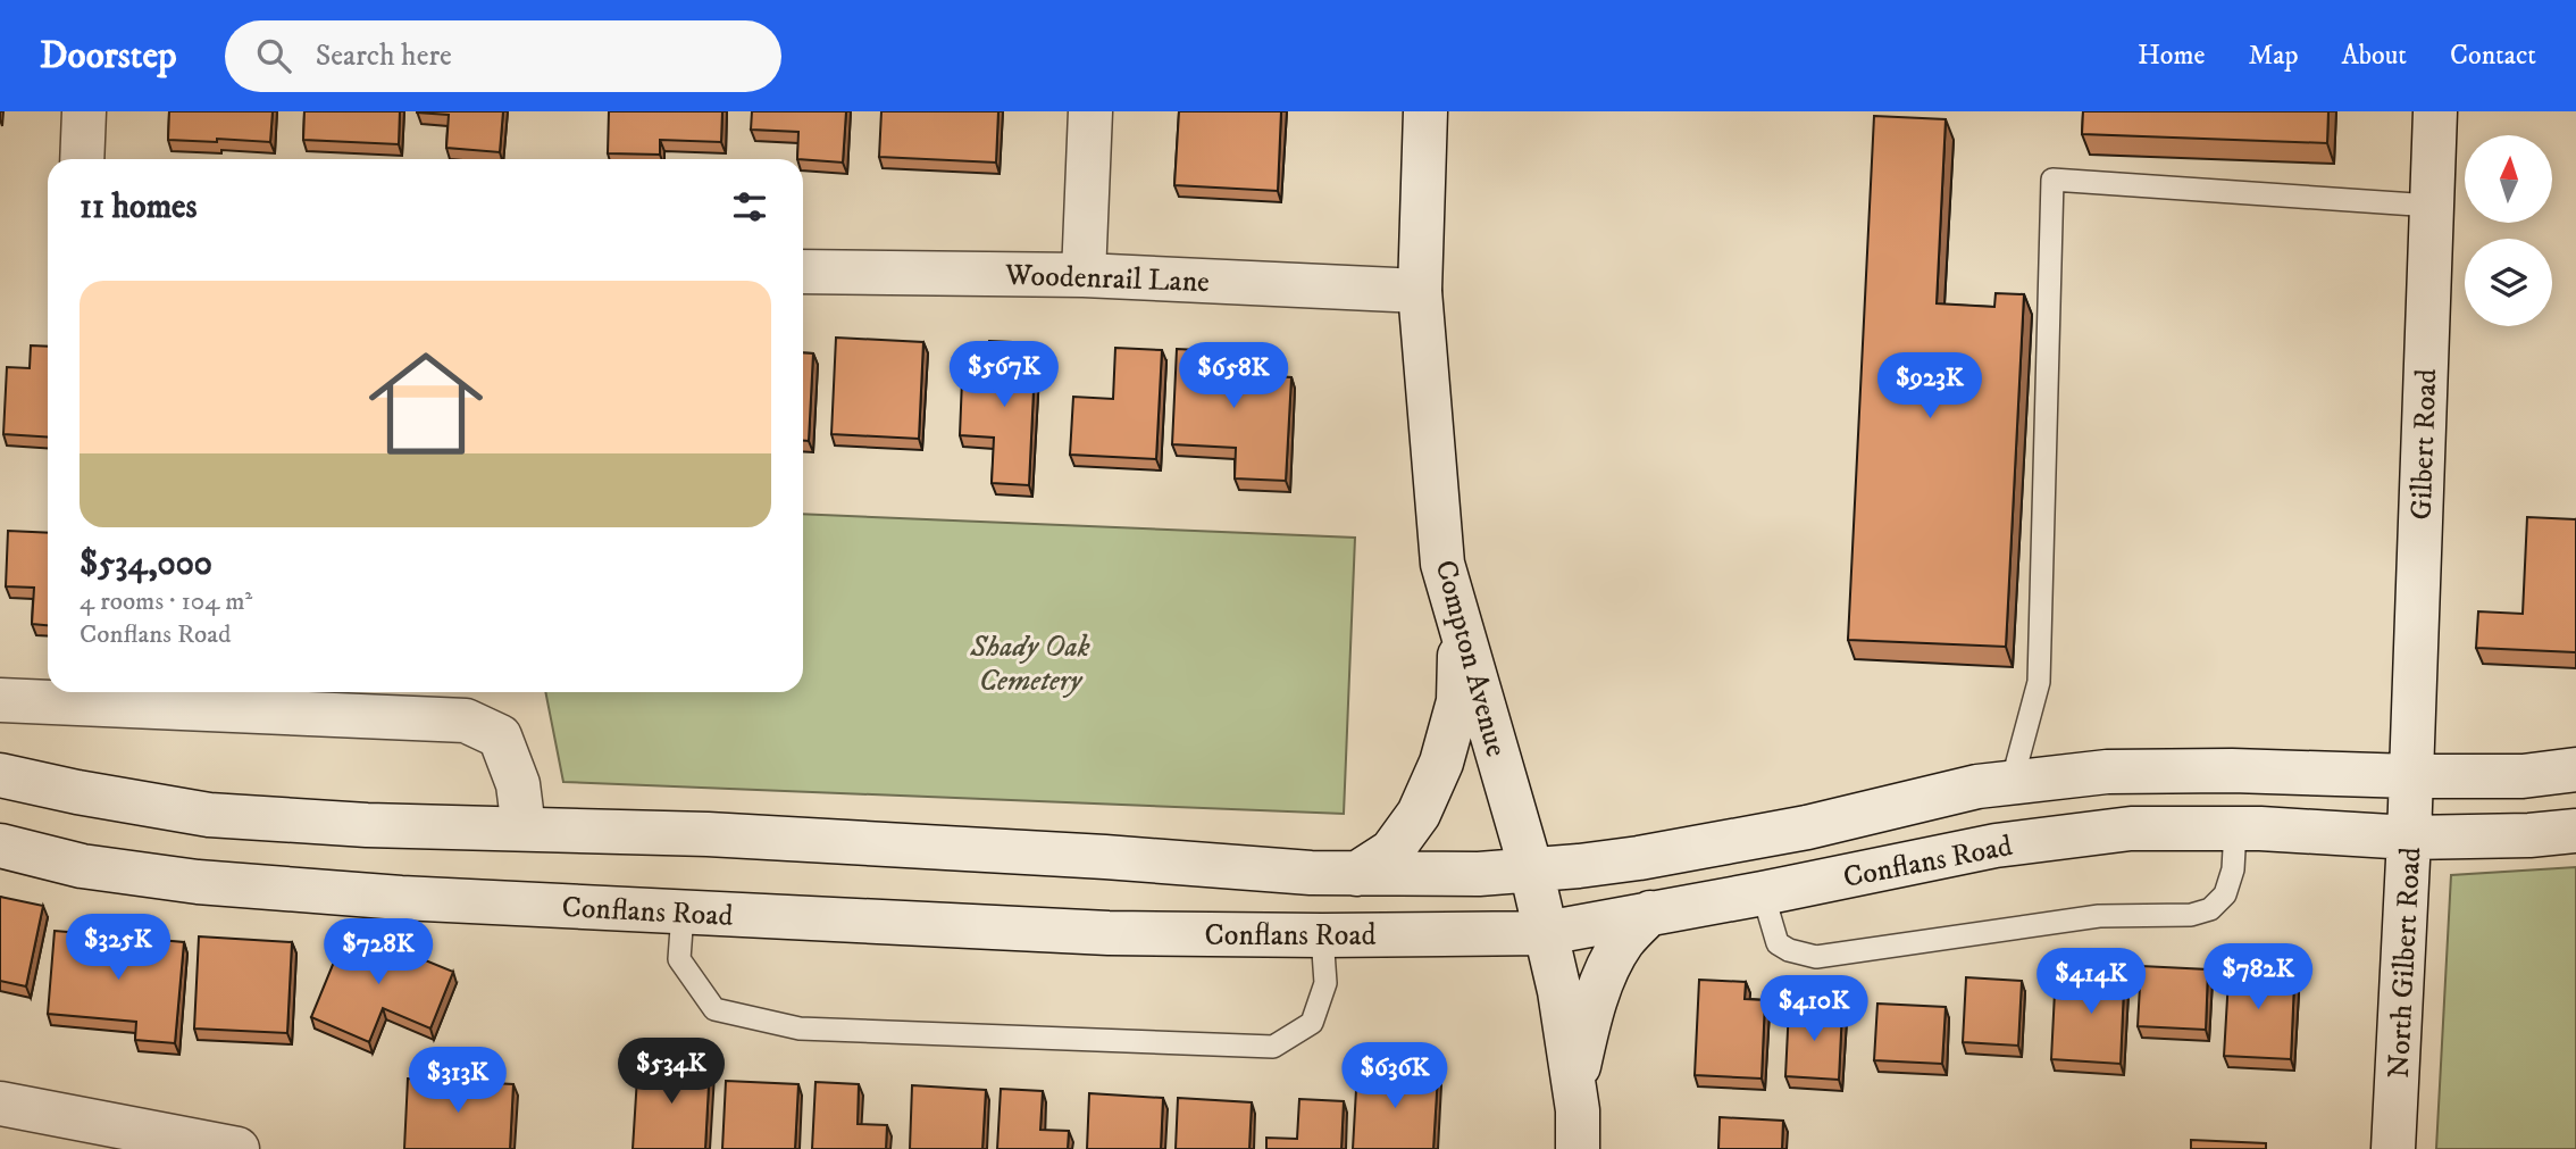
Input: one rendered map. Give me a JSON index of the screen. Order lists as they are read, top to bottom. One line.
{"streets":{"main road":["Woodenrail Lane","Gilbert Road","Compton Avenue","Conflans Road","North Gilbert Road"]},"crossings":[["Woodenrail Lane","Compton Avenue"],["Gilbert Road","Conflans Road"],["Gilbert Road","North Gilbert Road"],["Compton Avenue","Conflans Road"],["Conflans Road","North Gilbert Road"]],"parks":["Shady Oak Cemetery"],"north":"top","page":{"header":"Doorstep","search":"Search here","nav":["Home","Map","About","Contact"],"heading":"11 homes","list":[{"name":"$534,000","note":"4 rooms · 104 m² · Conflans Road"}],"price":["$567K","$658K","$923K","$325K","$728K","$782K","$414K","$410K","$534K","$636K","$313K"]}}
